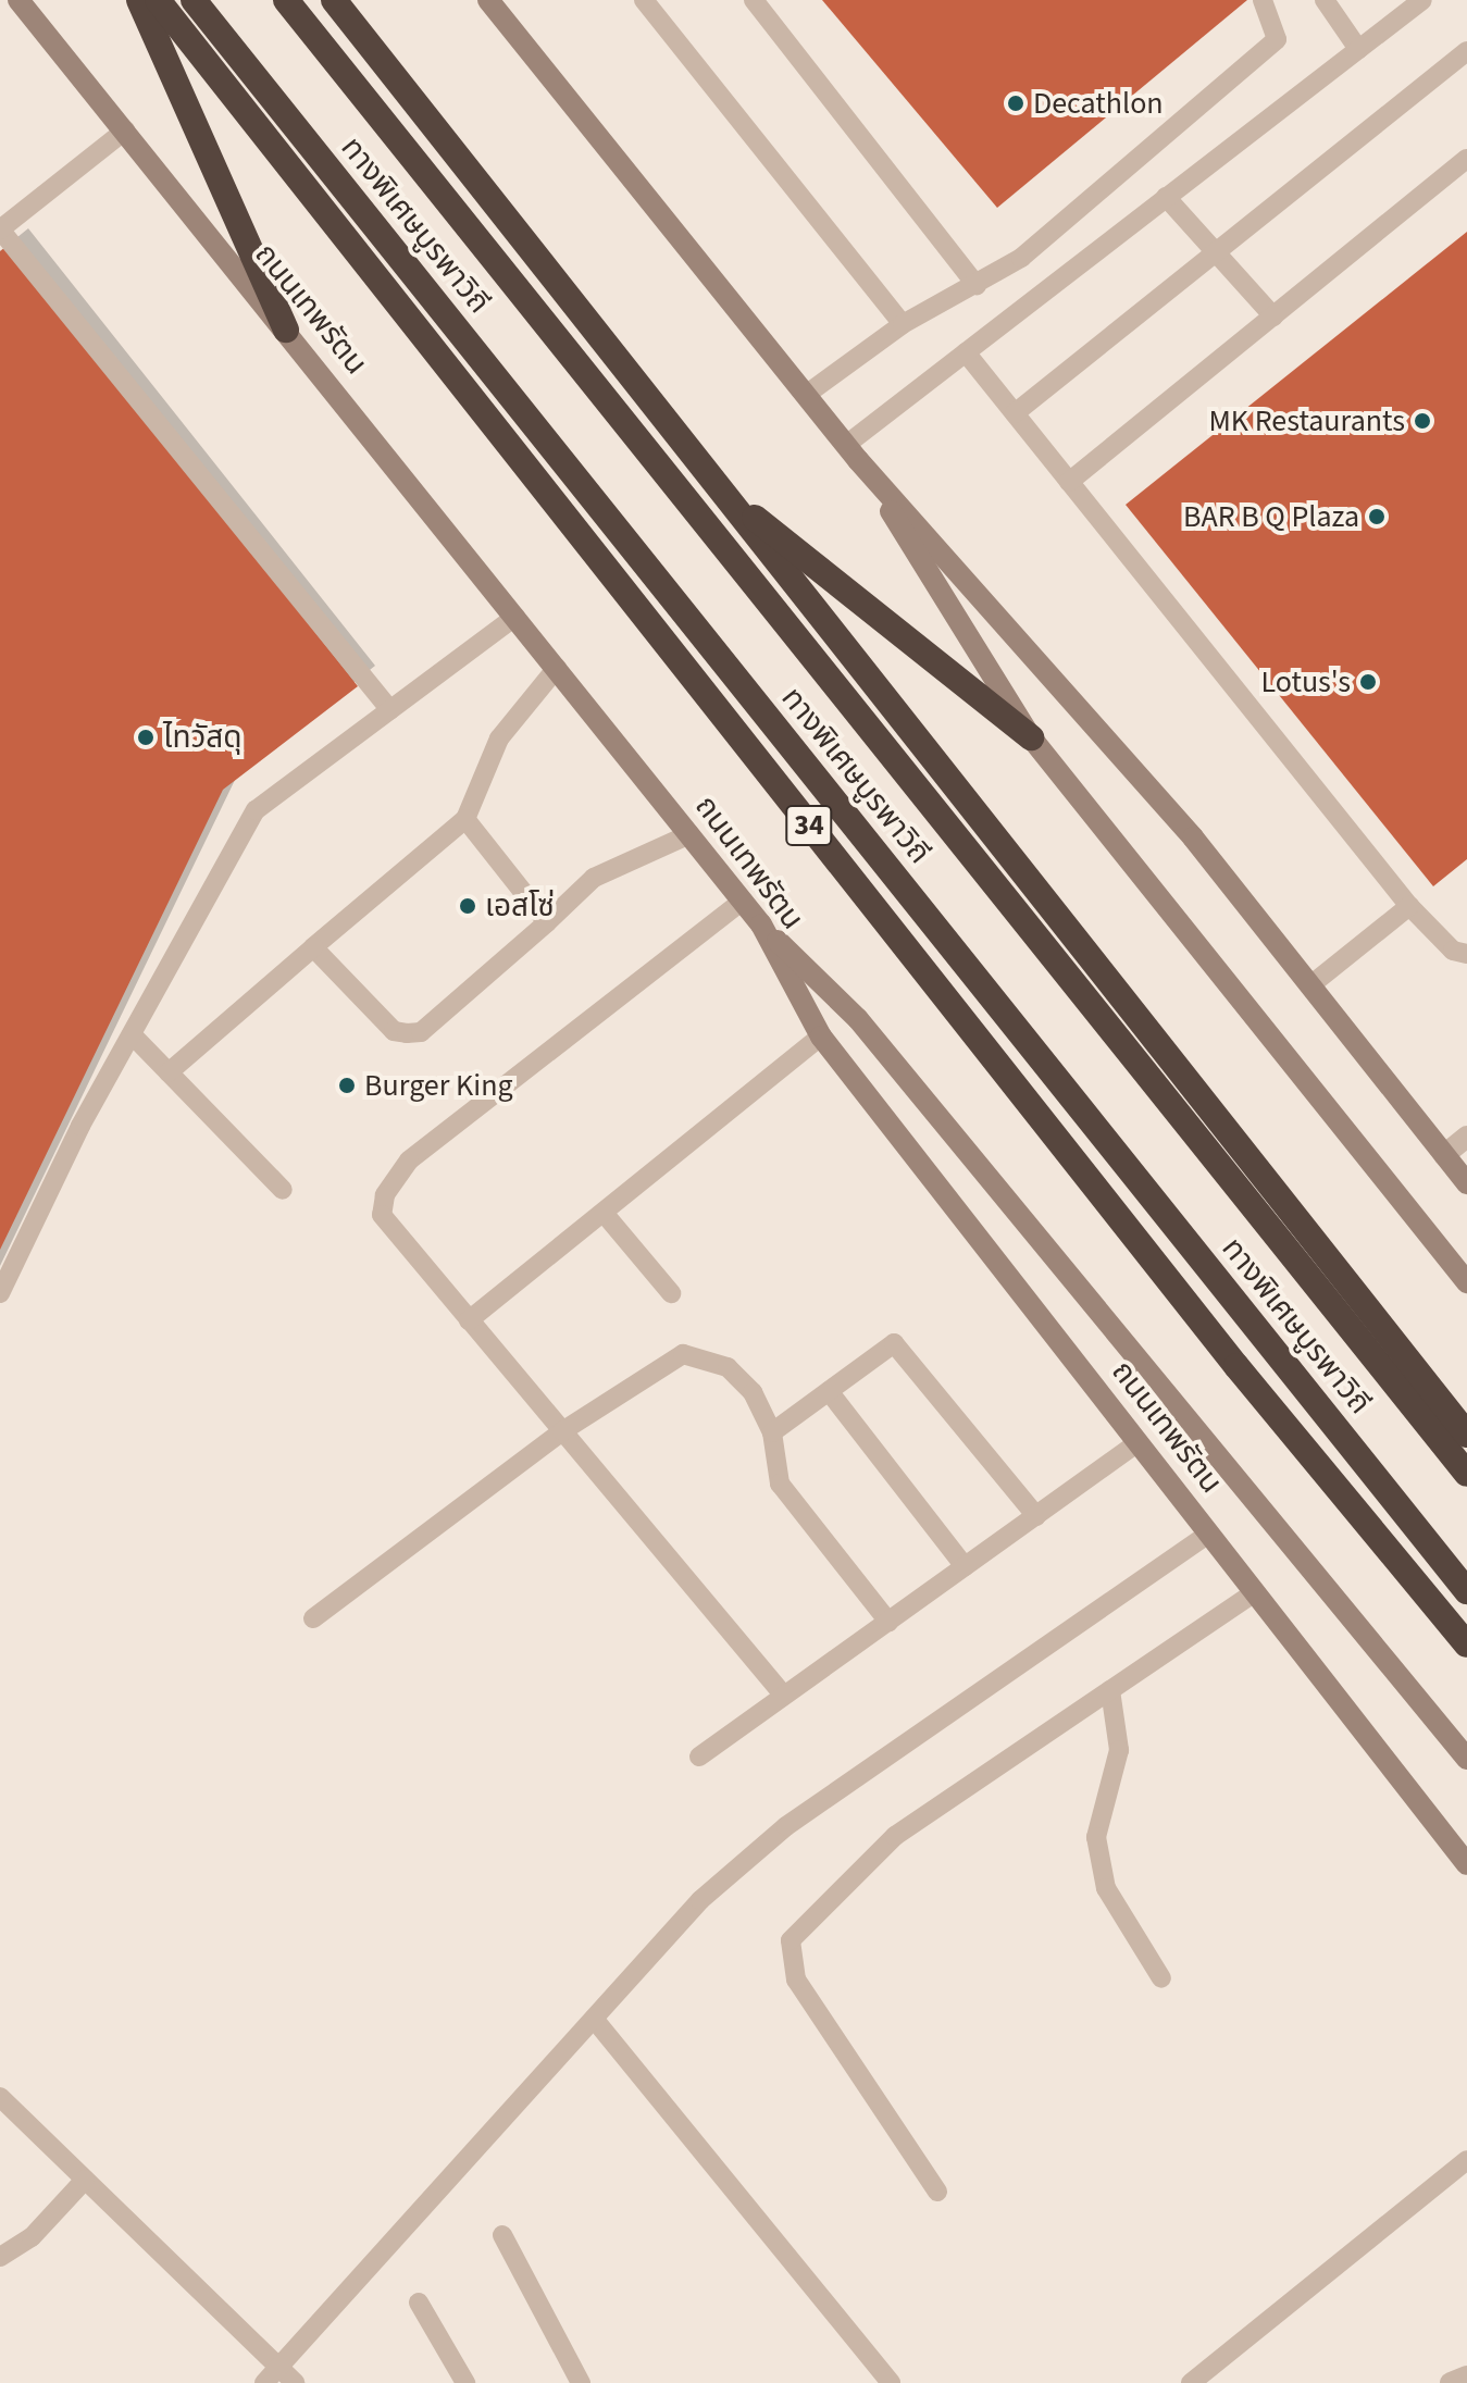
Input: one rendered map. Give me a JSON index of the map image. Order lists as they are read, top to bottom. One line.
{"streets":{"highway":["ทางพิเศษบูรพาวิถี","34"],"main road":["ถนนเทพรัตน"]},"places":["Decathlon","MK Restaurants","BAR B Q Plaza","Lotus's","ไทวัสดุ","เอสโซ่","Burger King"]}
